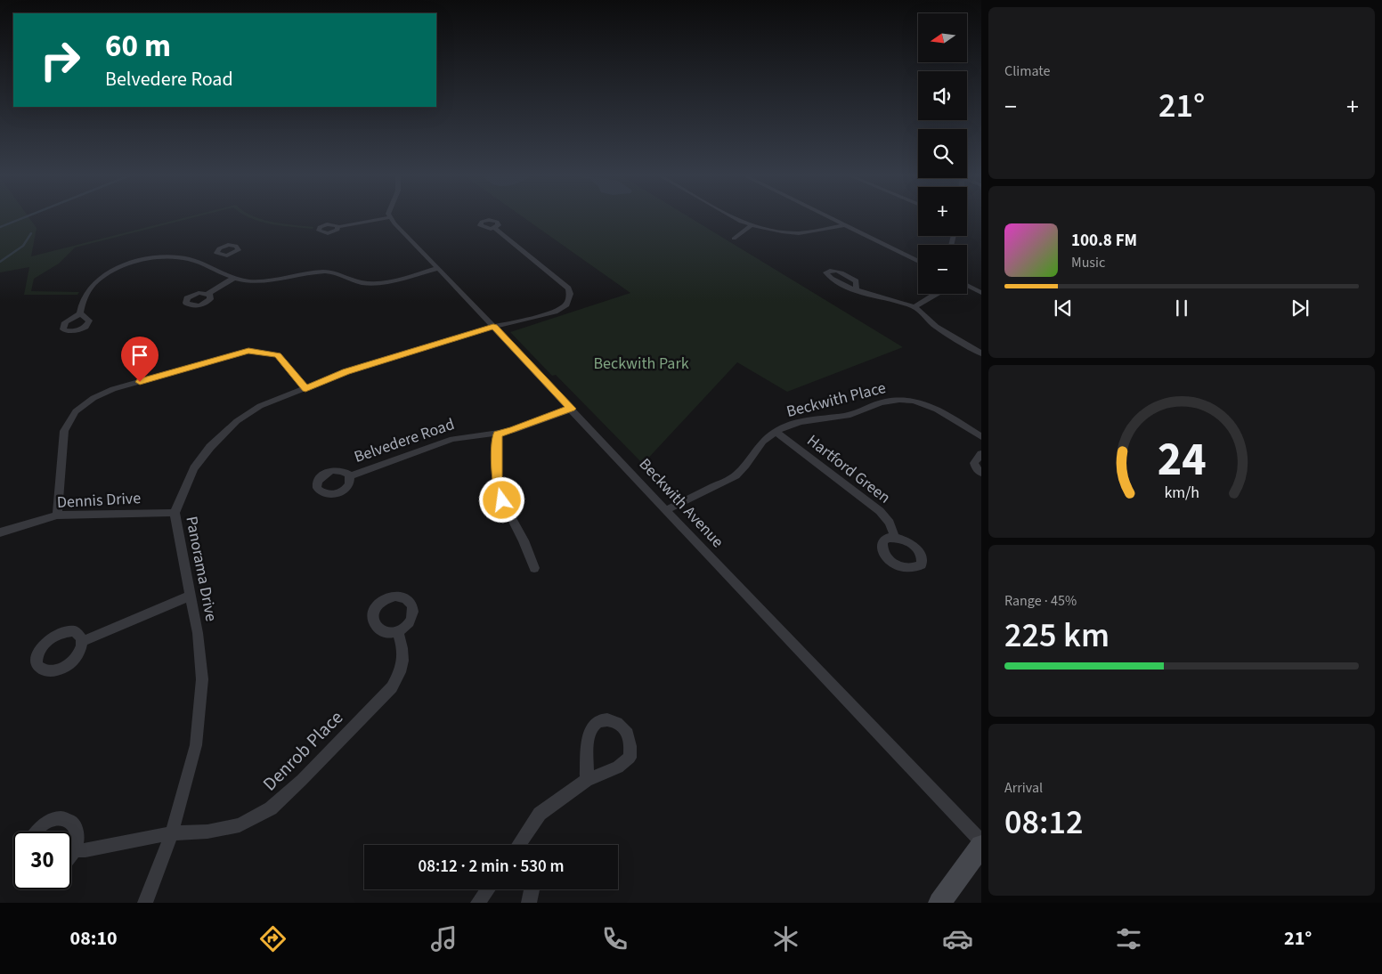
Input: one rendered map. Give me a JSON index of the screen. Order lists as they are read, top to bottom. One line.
{"streets":{"street":["Beckwith Place","Belvedere Road","Hartford Green","Dennis Drive","Beckwith Avenue","Panorama Drive","Denrob Place"]},"crossings":[["Beckwith Place","Hartford Green"],["Beckwith Place","Beckwith Avenue"],["Belvedere Road","Beckwith Avenue"],["Dennis Drive","Panorama Drive"],["Beckwith Avenue","Panorama Drive"],["Panorama Drive","Denrob Place"]],"parks":["Beckwith Park"],"north":"left","page":{"tile":["Climate",["Range · 45%","225 km"],["Arrival","08:12"]],"map_buttons":["+","−"],"turn":["60 m","Belvedere Road"],"heat":["−","21°","+"],"song":["100.8 FM","Music"],"limit":"30","trip":"08:12 · 2 min · 530 m","tabs":["08:10","21°"],"gauge":["24","km/h"]}}
